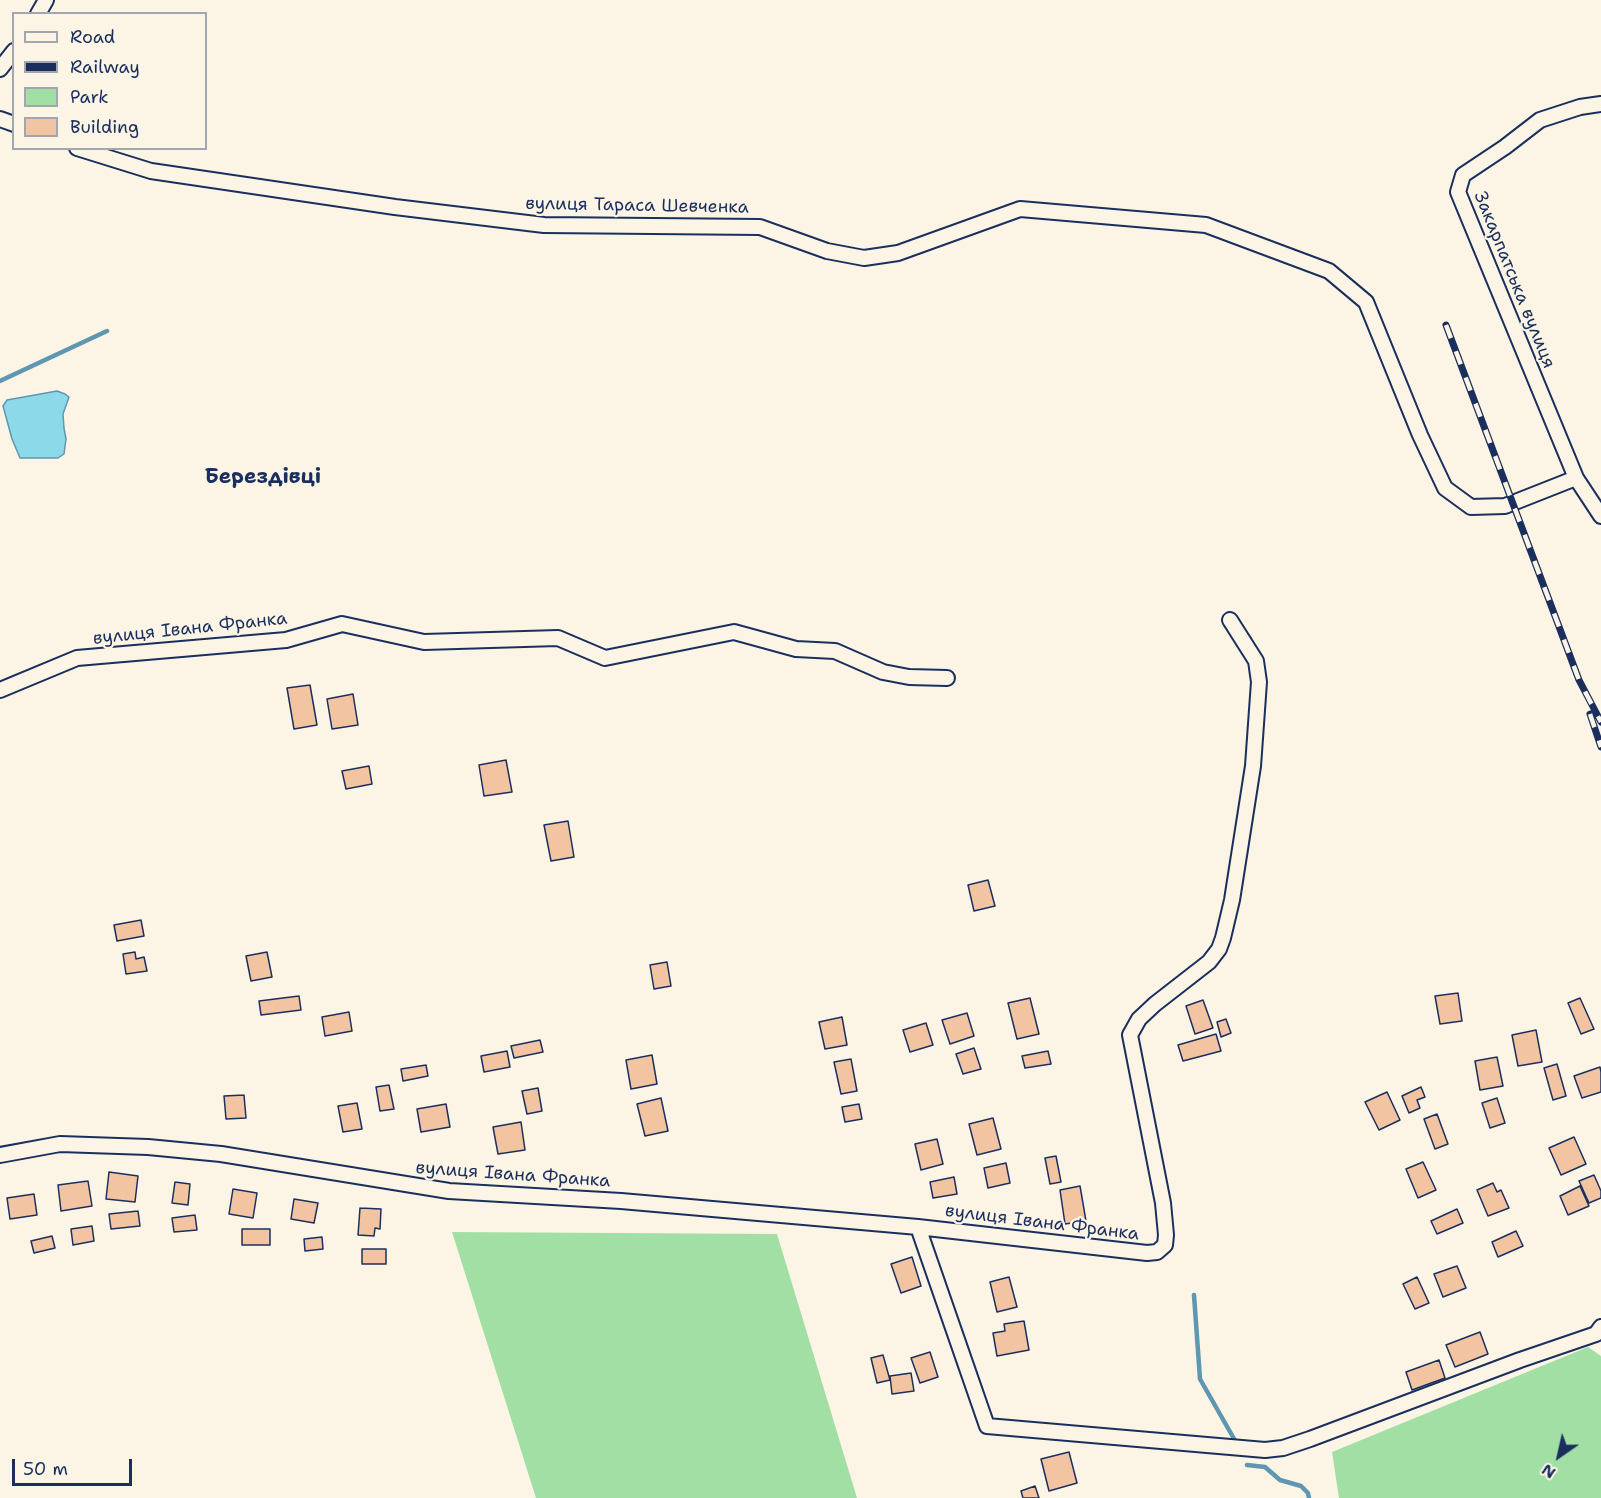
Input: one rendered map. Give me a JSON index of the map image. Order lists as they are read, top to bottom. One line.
{"streets":{"street":["вулиця Тараса Шевченка","Закарпатська вулиця","вулиця Івана Франка"]},"crossings":[["вулиця Тараса Шевченка","Закарпатська вулиця"]],"districts":["Берездівці"],"legend":["Road","Railway","Park","Building"],"scale_bar":"50 m","north":"bottom left"}
